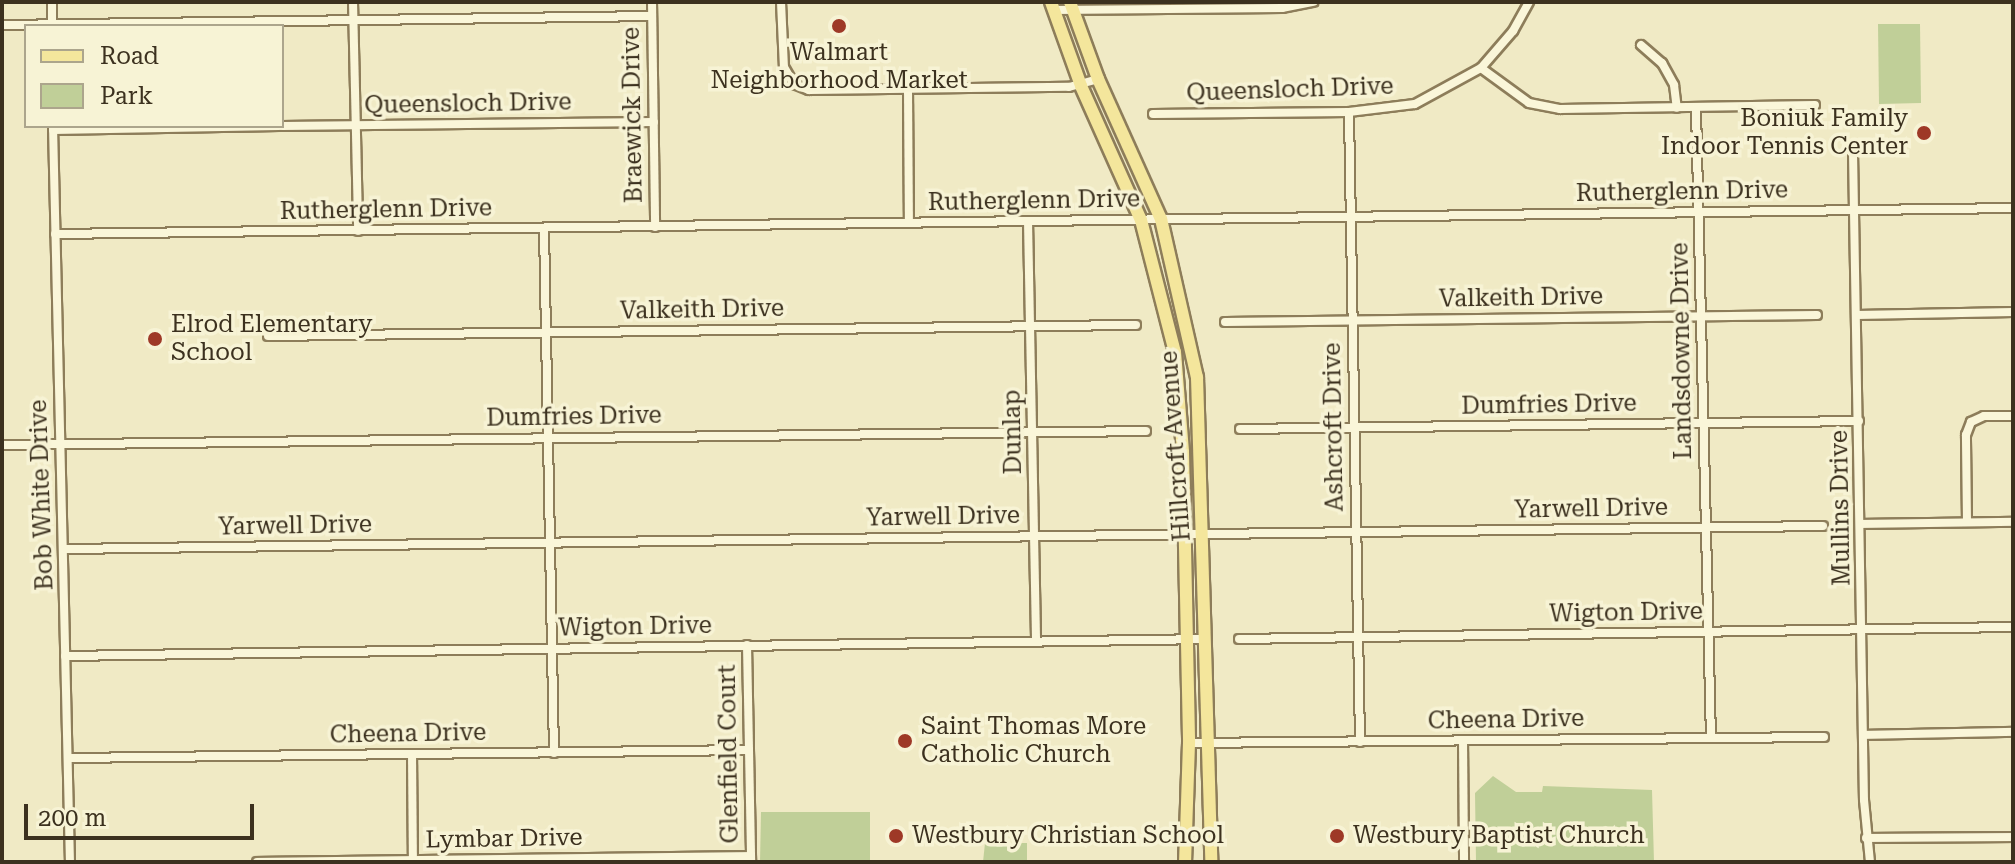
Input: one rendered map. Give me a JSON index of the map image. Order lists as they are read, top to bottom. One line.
{"streets":{"main road":["Hillcroft Avenue"],"street":["Queensloch Drive","Braewick Drive","Rutherglenn Drive","Valkeith Drive","Landsdowne Drive","Dumfries Drive","Ashcroft Drive","Dunlap","Bob White Drive","Mullins Drive","Yarwell Drive","Wigton Drive","Cheena Drive","Glenfield Court","Lymbar Drive"]},"crossings":[["Queensloch Drive","Braewick Drive"],["Queensloch Drive","Ashcroft Drive"],["Braewick Drive","Rutherglenn Drive"],["Rutherglenn Drive","Landsdowne Drive"],["Rutherglenn Drive","Ashcroft Drive"],["Rutherglenn Drive","Dunlap"],["Rutherglenn Drive","Hillcroft Avenue"],["Rutherglenn Drive","Bob White Drive"],["Rutherglenn Drive","Mullins Drive"],["Valkeith Drive","Landsdowne Drive"],["Valkeith Drive","Ashcroft Drive"],["Valkeith Drive","Dunlap"],["Landsdowne Drive","Dumfries Drive"],["Landsdowne Drive","Yarwell Drive"],["Landsdowne Drive","Wigton Drive"],["Landsdowne Drive","Cheena Drive"],["Dumfries Drive","Ashcroft Drive"],["Dumfries Drive","Dunlap"],["Dumfries Drive","Bob White Drive"],["Dumfries Drive","Mullins Drive"],["Ashcroft Drive","Yarwell Drive"],["Ashcroft Drive","Wigton Drive"],["Ashcroft Drive","Cheena Drive"],["Dunlap","Yarwell Drive"],["Dunlap","Wigton Drive"],["Hillcroft Avenue","Yarwell Drive"],["Hillcroft Avenue","Wigton Drive"],["Hillcroft Avenue","Cheena Drive"],["Bob White Drive","Yarwell Drive"],["Bob White Drive","Wigton Drive"],["Bob White Drive","Cheena Drive"],["Mullins Drive","Wigton Drive"],["Wigton Drive","Glenfield Court"],["Cheena Drive","Glenfield Court"],["Glenfield Court","Lymbar Drive"]],"places":["Walmart Neighborhood Market","Boniuk Family Indoor Tennis Center","Elrod Elementary School","Saint Thomas More Catholic Church","Westbury Christian School","Westbury Baptist Church"],"legend":["Road","Park"],"scale_bar":"200 m"}
